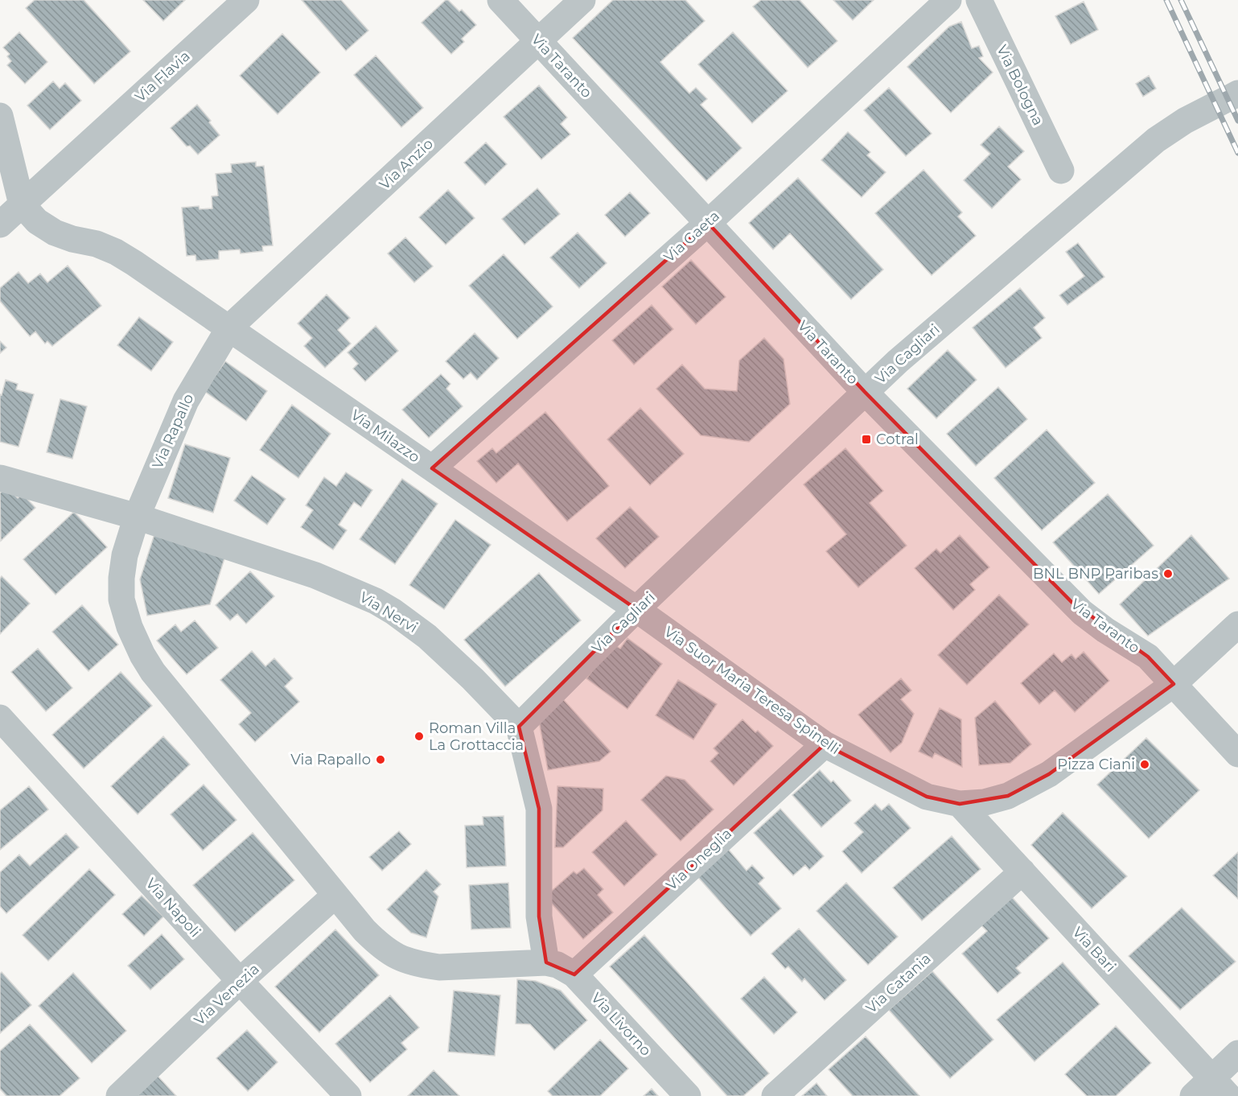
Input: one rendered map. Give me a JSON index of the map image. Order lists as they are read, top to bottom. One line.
{"streets":{"street":["Via Taranto","Via Flavia","Via Bologna","Via Anzio","Via Gaeta","Via Cagliari","Via Rapallo","Via Milazzo","Via Nervi","Via Suor Maria Teresa Spinelli","Via Oneglia","Via Napoli","Via Bari","Via Catania","Via Venezia","Via Livorno"]},"crossings":[["Via Taranto","Via Anzio"],["Via Taranto","Via Gaeta"],["Via Taranto","Via Cagliari"],["Via Taranto","Via Suor Maria Teresa Spinelli"],["Via Flavia","Via Milazzo"],["Via Anzio","Via Rapallo"],["Via Anzio","Via Milazzo"],["Via Gaeta","Via Milazzo"],["Via Cagliari","Via Milazzo"],["Via Cagliari","Via Nervi"],["Via Cagliari","Via Suor Maria Teresa Spinelli"],["Via Rapallo","Via Milazzo"],["Via Rapallo","Via Nervi"],["Via Rapallo","Via Venezia"],["Via Rapallo","Via Livorno"],["Via Milazzo","Via Suor Maria Teresa Spinelli"],["Via Suor Maria Teresa Spinelli","Via Oneglia"],["Via Suor Maria Teresa Spinelli","Via Bari"],["Via Oneglia","Via Livorno"],["Via Napoli","Via Venezia"],["Via Bari","Via Catania"]],"places":{"transit":["Cotral"],"other":["BNL BNP Paribas","Roman Villa La Grottaccia","Via Rapallo","Pizza Ciani"]}}
